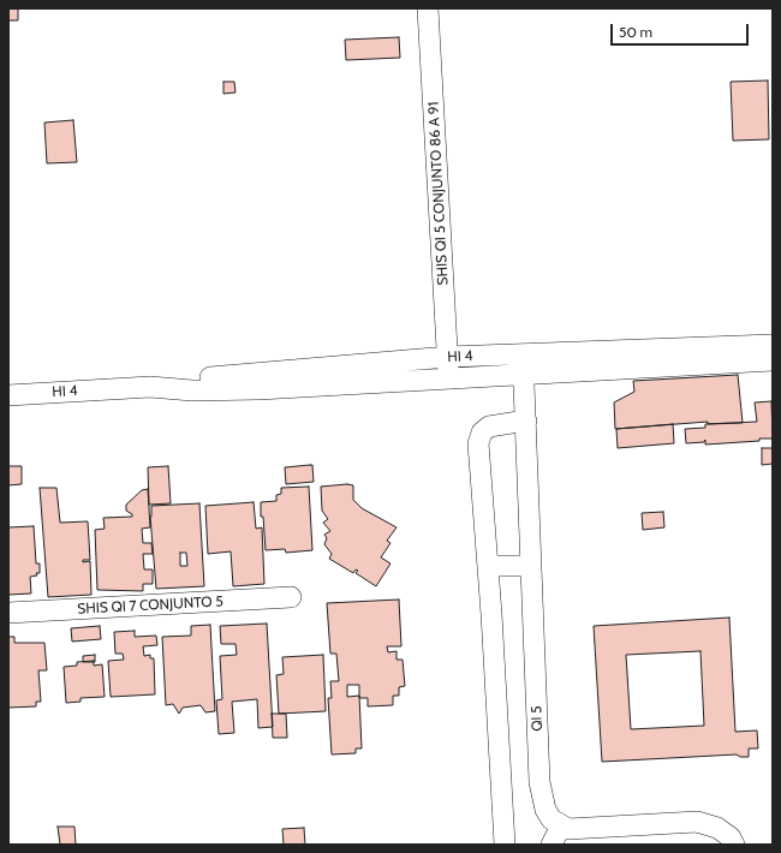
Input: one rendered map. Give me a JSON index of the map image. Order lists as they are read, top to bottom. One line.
{"streets":{"street":["SHIS QI 5 CONJUNTO 86 A 91","HI 4","SHIS QI 7 CONJUNTO 5","QI 5"]},"crossings":[["SHIS QI 5 CONJUNTO 86 A 91","HI 4"],["HI 4","QI 5"]],"scale_bar":"50 m"}
